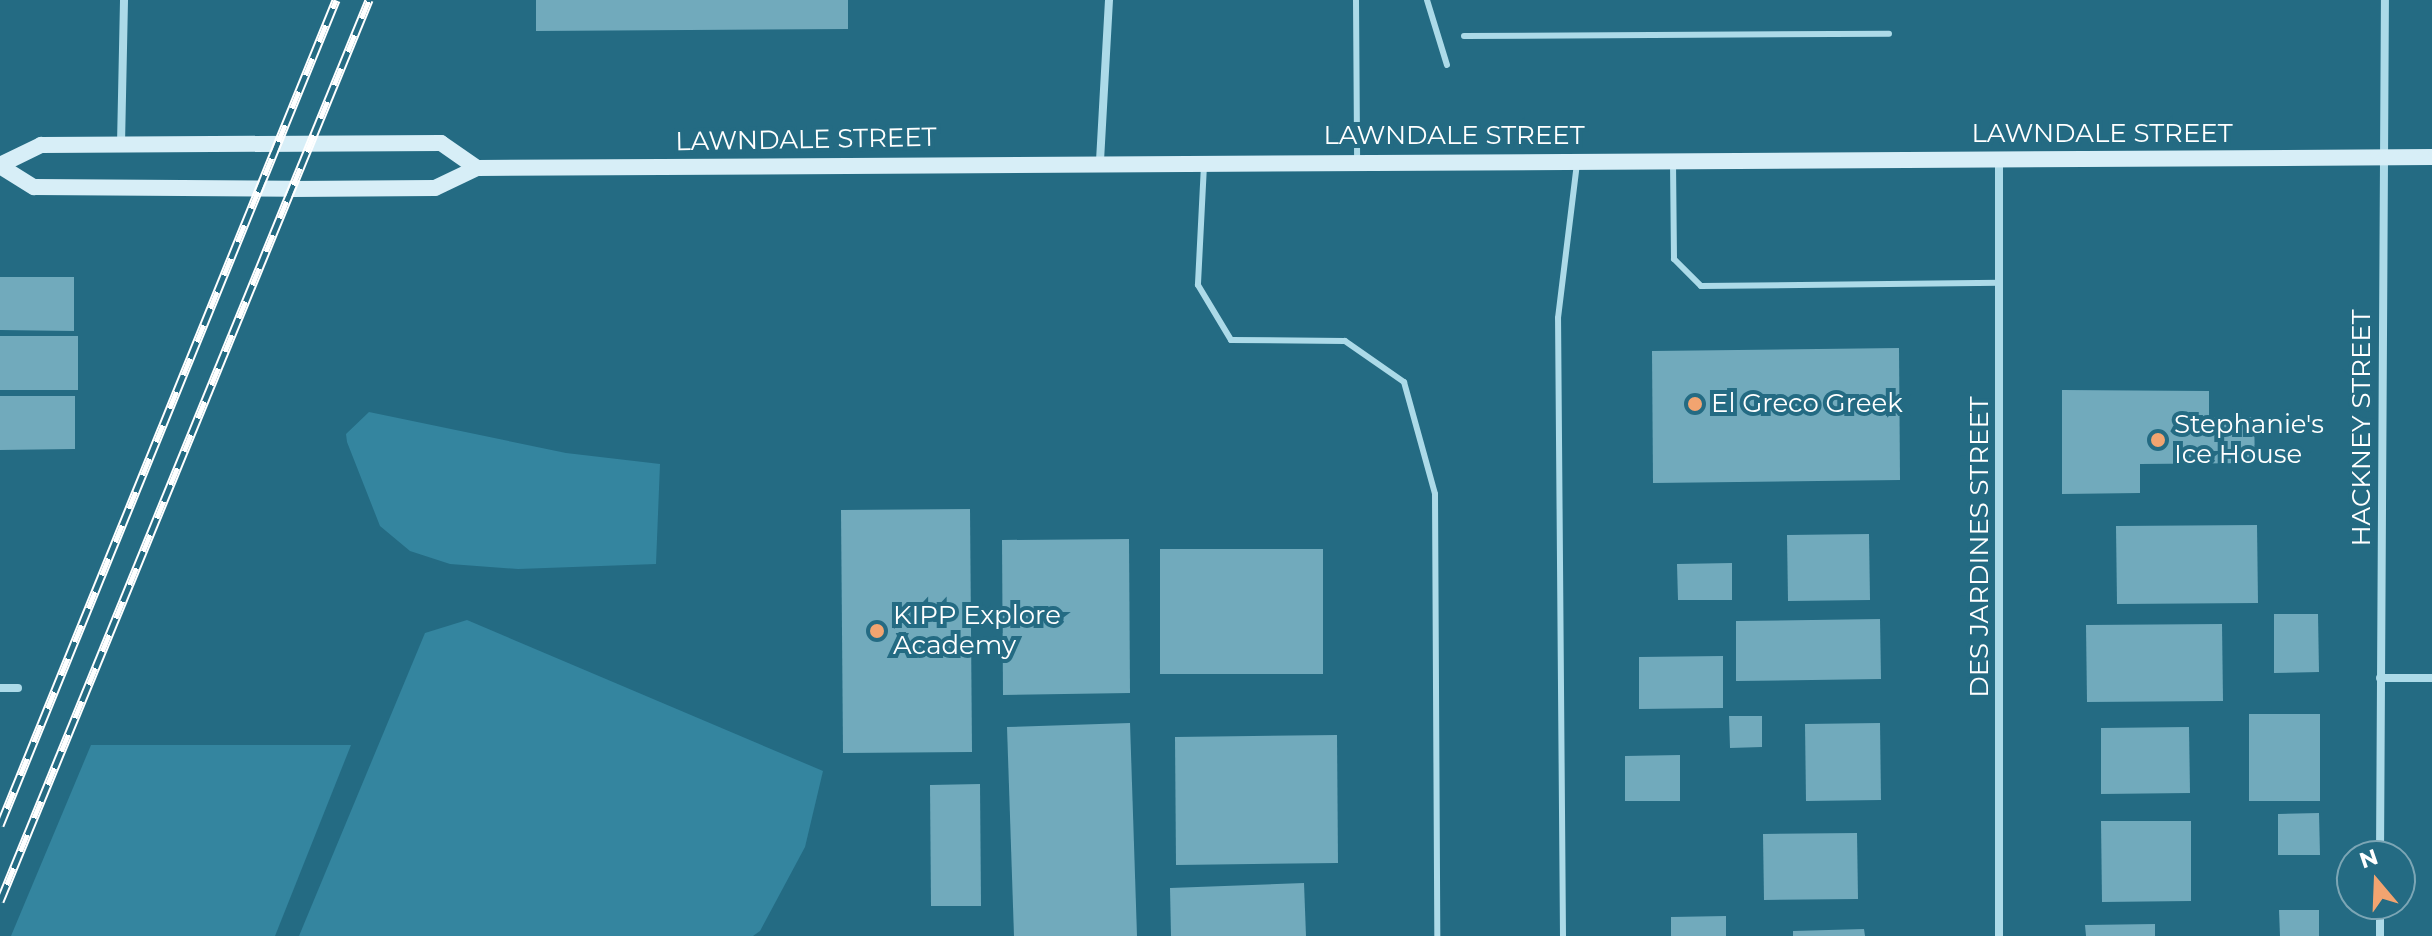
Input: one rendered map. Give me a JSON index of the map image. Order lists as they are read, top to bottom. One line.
{"streets":{"main road":["LAWNDALE STREET"],"street":["HACKNEY STREET","DES JARDINES STREET"]},"crossings":[["LAWNDALE STREET","HACKNEY STREET"],["LAWNDALE STREET","DES JARDINES STREET"]],"places":["El Greco Greek","Stephanie's Ice House","KIPP Explore Academy"],"north":"top"}
